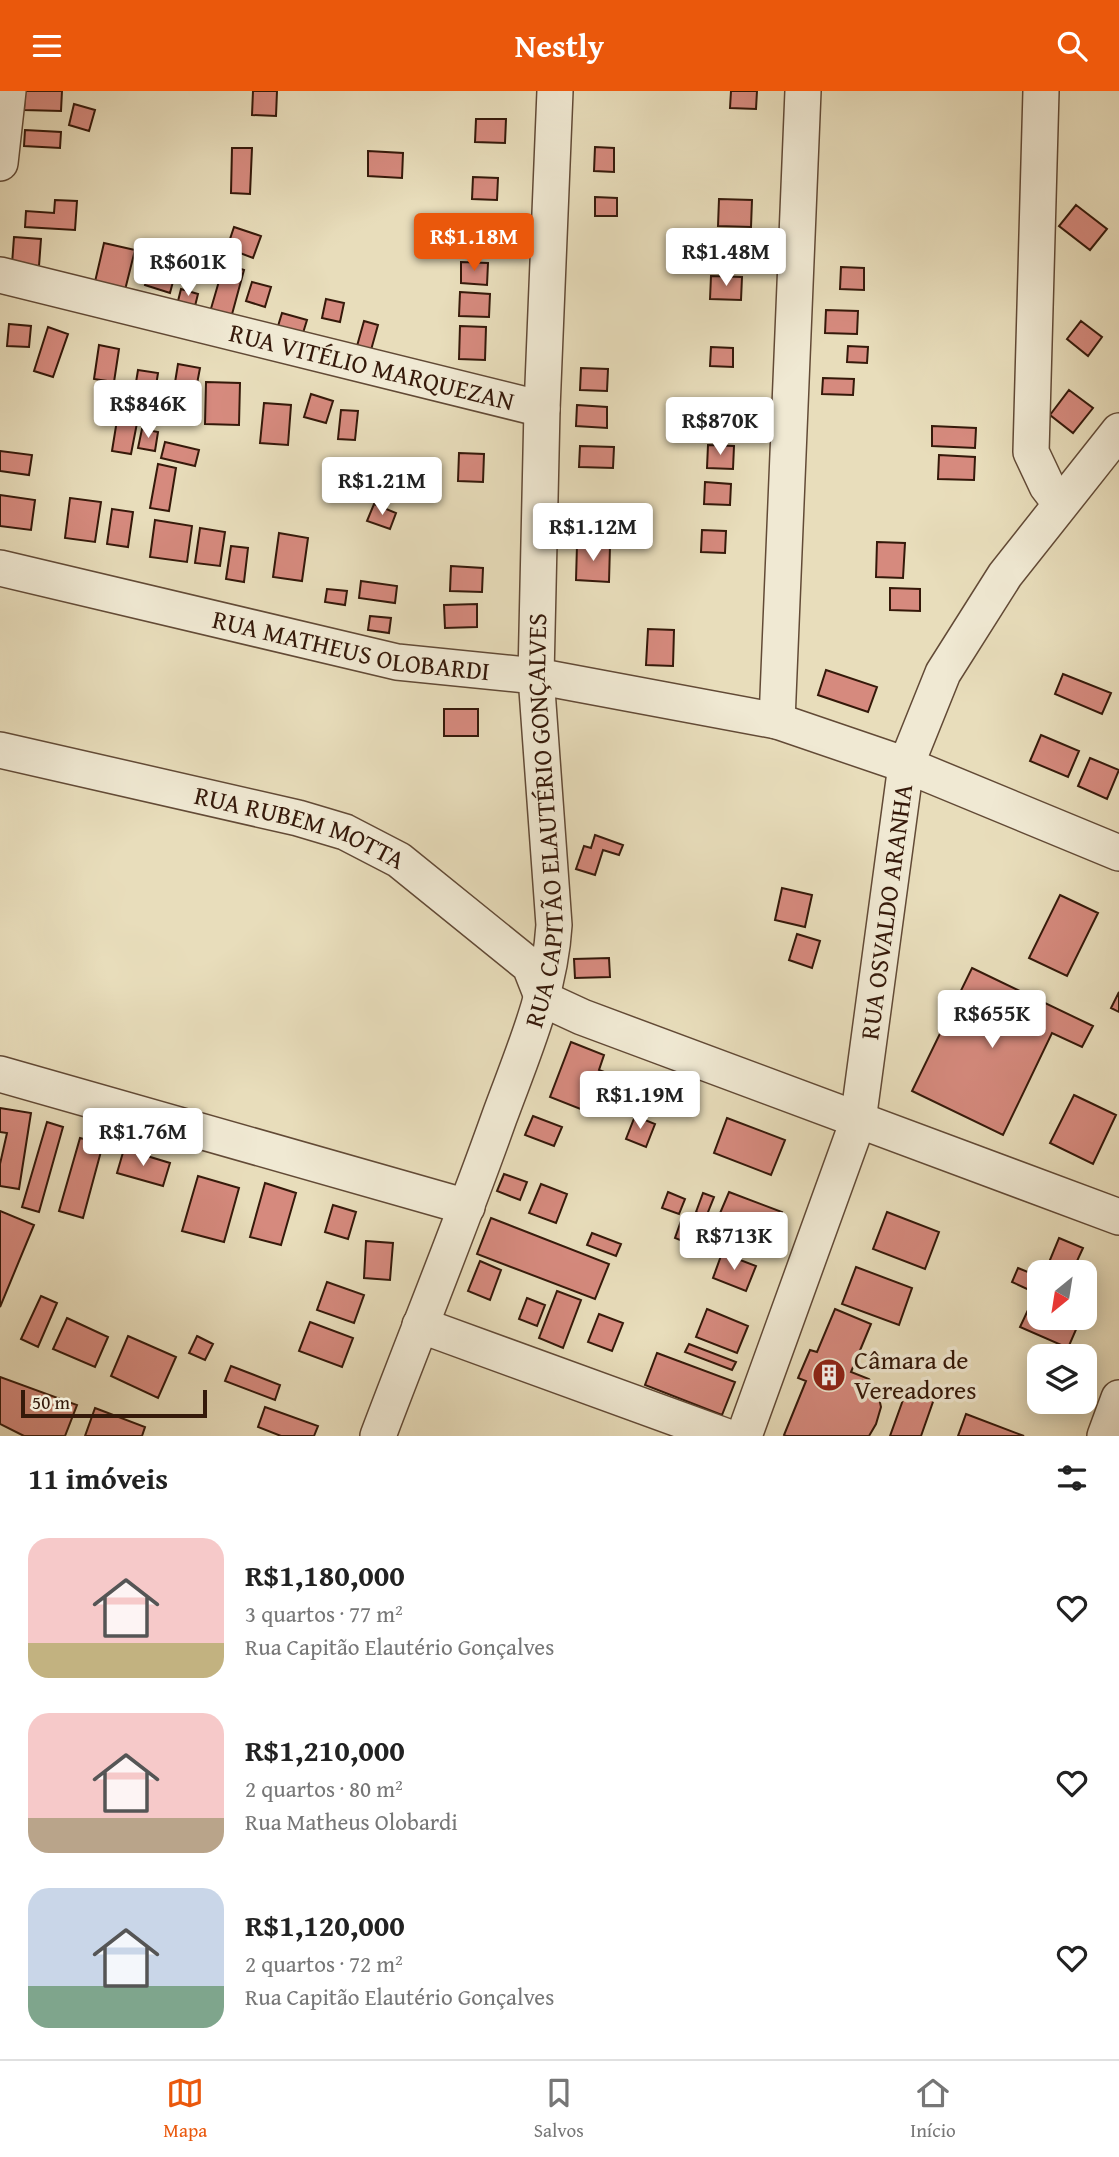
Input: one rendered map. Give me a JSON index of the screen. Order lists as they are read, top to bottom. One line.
{"streets":{"street":["RUA VITÉLIO MARQUEZAN","RUA MATHEUS OLOBARDI","RUA CAPITÃO ELAUTÉRIO GONÇALVES","RUA RUBEM MOTTA","RUA OSVALDO ARANHA"]},"crossings":[["RUA VITÉLIO MARQUEZAN","RUA CAPITÃO ELAUTÉRIO GONÇALVES"],["RUA MATHEUS OLOBARDI","RUA CAPITÃO ELAUTÉRIO GONÇALVES"],["RUA MATHEUS OLOBARDI","RUA OSVALDO ARANHA"],["RUA CAPITÃO ELAUTÉRIO GONÇALVES","RUA RUBEM MOTTA"]],"places":{"building":["Câmara de Vereadores"]},"scale_bar":"50 m","north":"bottom left","page":{"header":"Nestly","price":["R$1.18M","R$1.48M","R$601K","R$846K","R$870K","R$1.21M","R$1.12M","R$655K","R$1.19M","R$1.76M","R$713K"],"scale":"50 m","heading":"11 imóveis","list":[{"name":"R$1,180,000","note":"3 quartos · 77 m² · Rua Capitão Elautério Gonçalves"},{"name":"R$1,210,000","note":"2 quartos · 80 m² · Rua Matheus Olobardi"},{"name":"R$1,120,000","note":"2 quartos · 72 m² · Rua Capitão Elautério Gonçalves"}],"tabs":["Mapa","Salvos","Início"]}}
